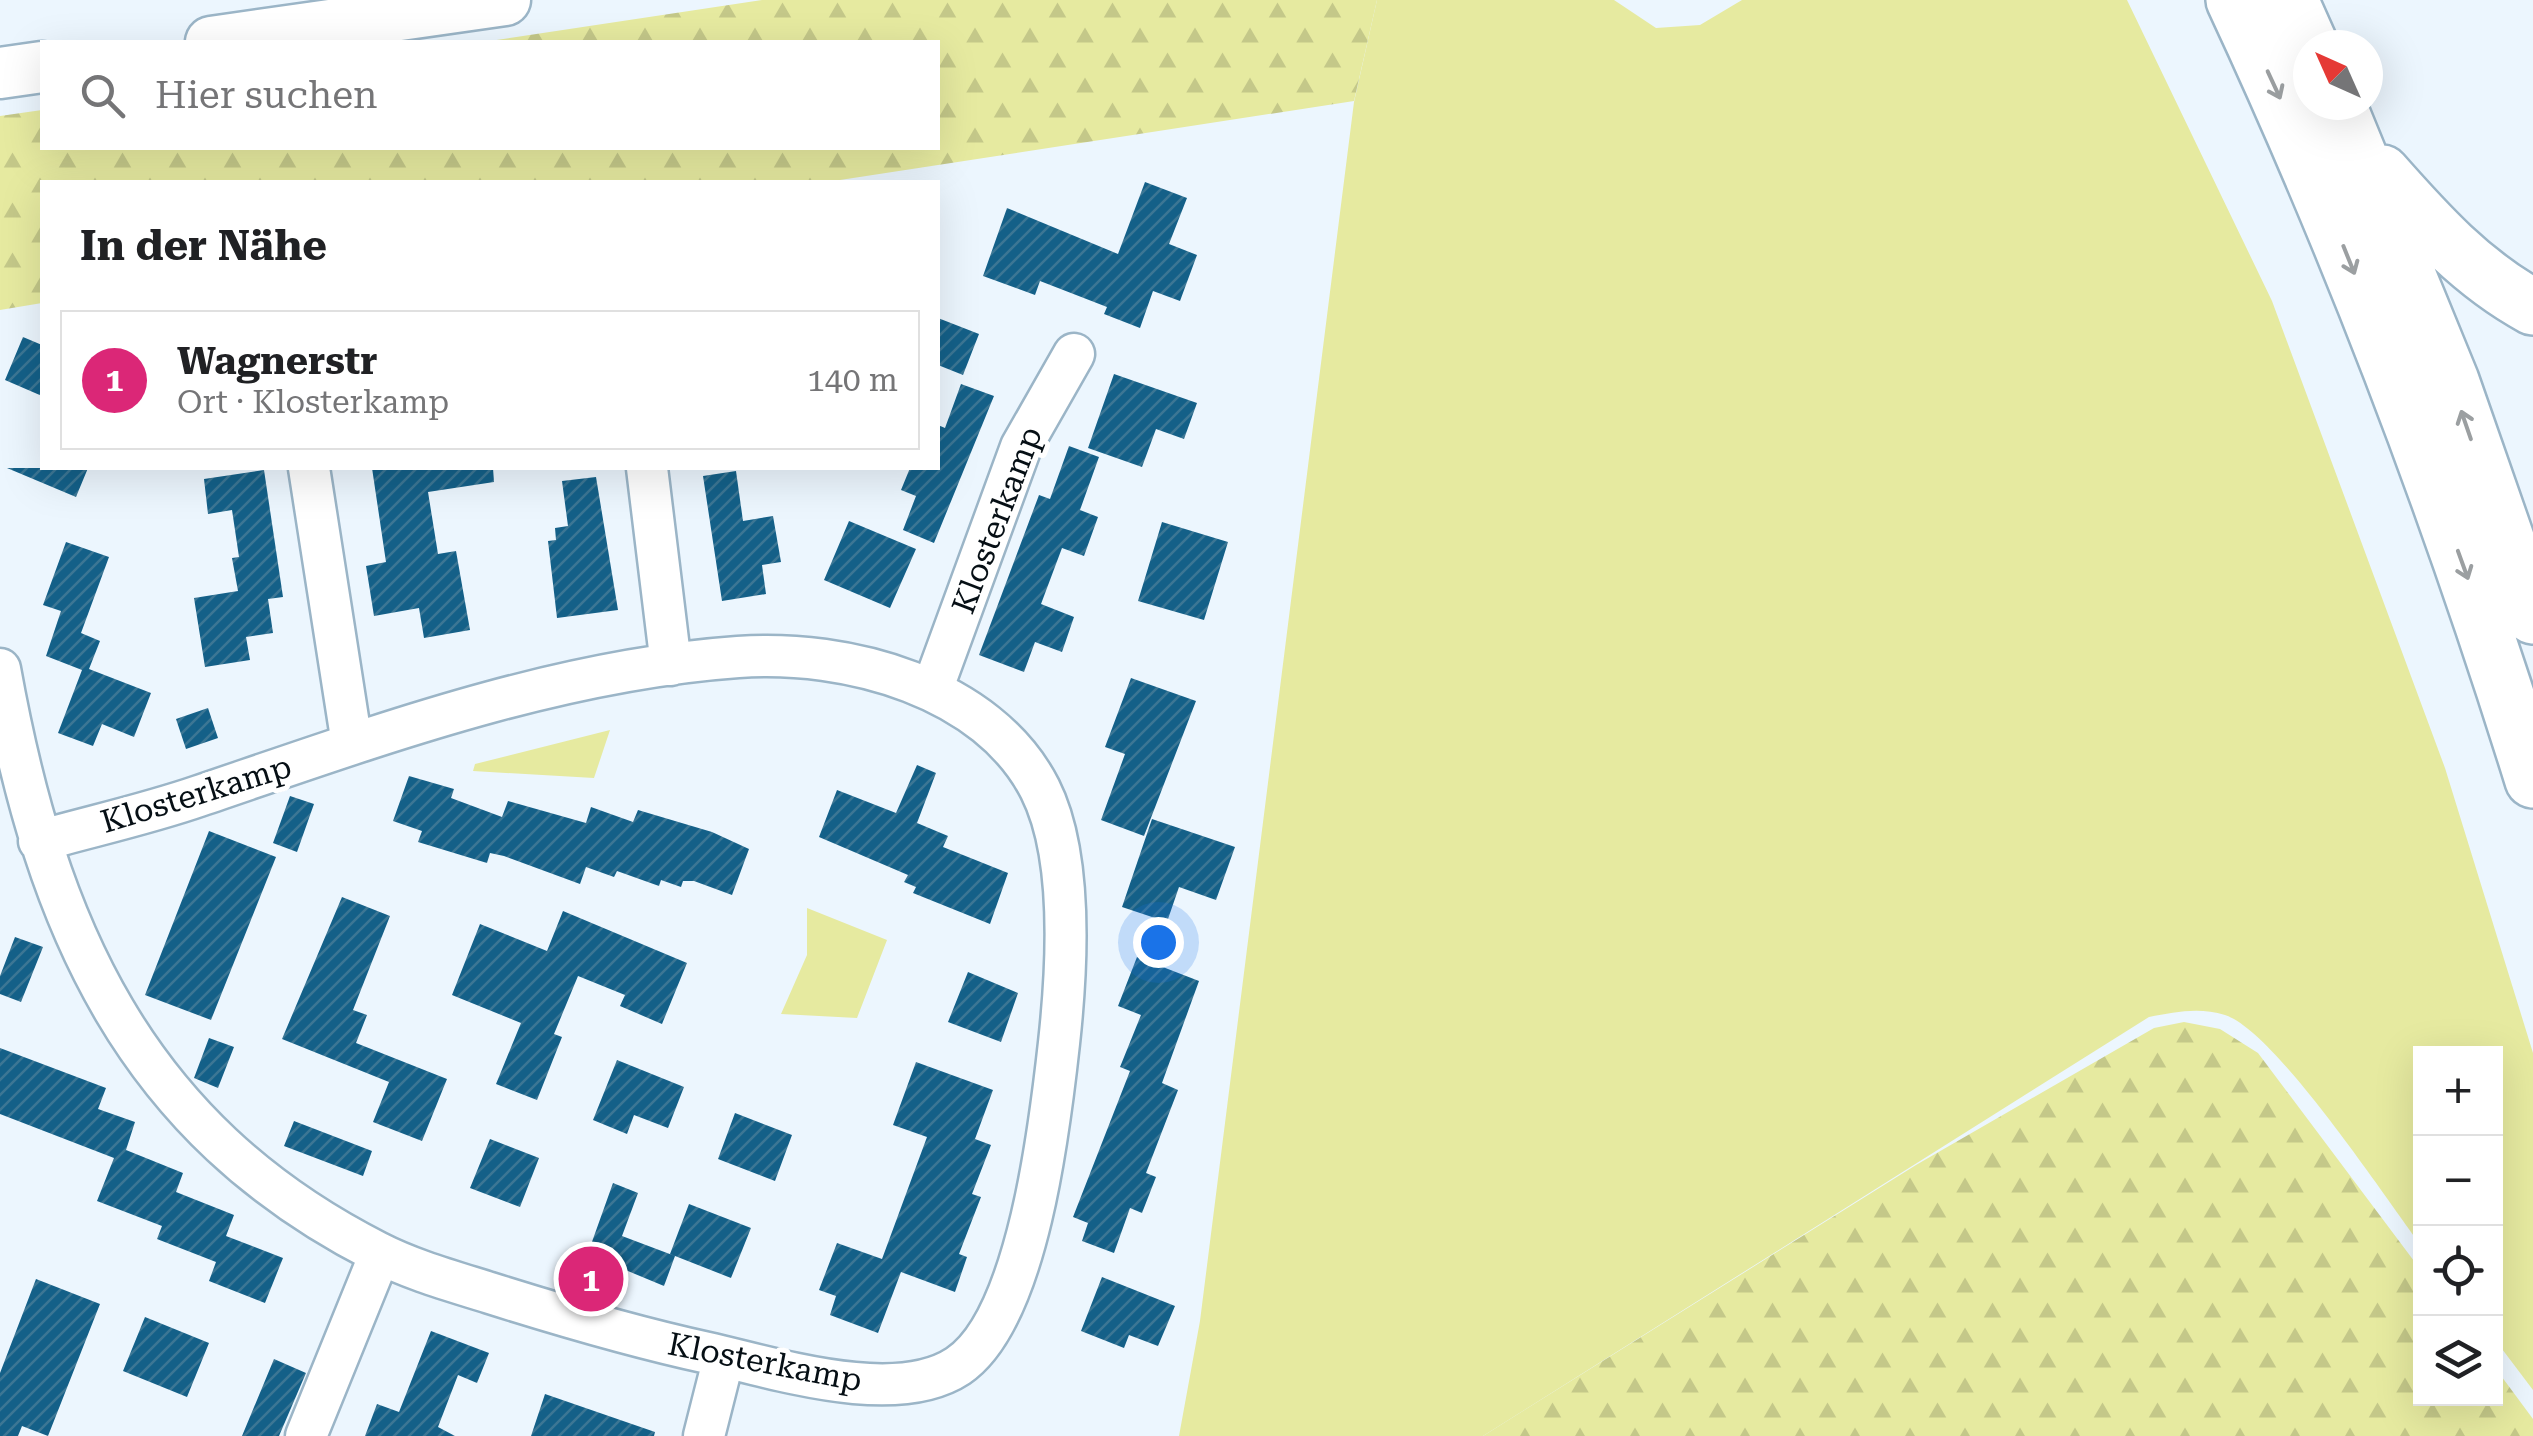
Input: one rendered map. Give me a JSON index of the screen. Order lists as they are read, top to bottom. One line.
{"streets":{"street":["Klosterkamp"]},"north":"top left","page":{"search":"Hier suchen","heading":"In der Nähe","list":[{"mark":"1","name":"Wagnerstr","note":"Ort · Klosterkamp","value":"140 m"}],"map_buttons":["+","−"],"pins":"1"}}
